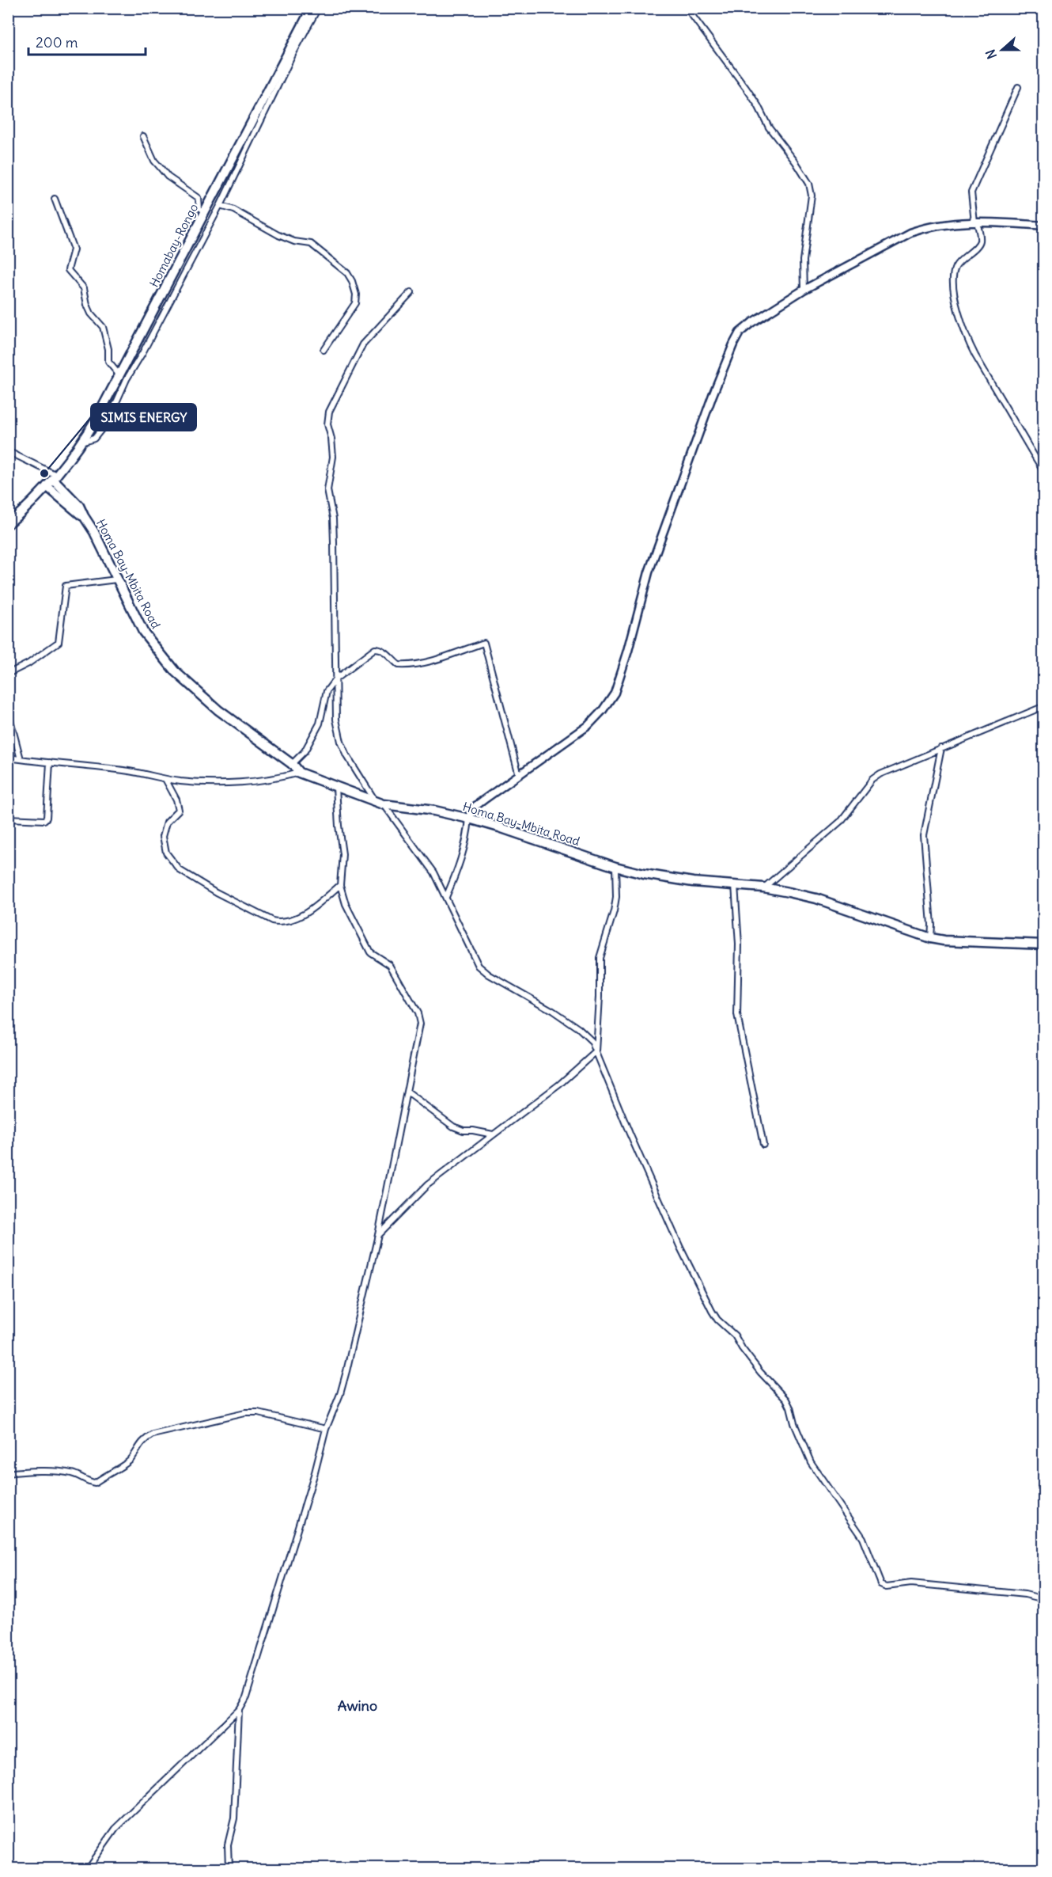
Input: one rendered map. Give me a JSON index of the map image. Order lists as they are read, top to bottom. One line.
{"streets":{"highway":["Homabay-Rongo","Homa Bay-Mbita Road"]},"crossings":[["Homabay-Rongo","Homa Bay-Mbita Road"]],"districts":["Awino"],"places":["SIMIS ENERGY"],"scale_bar":"200 m","north":"left"}
